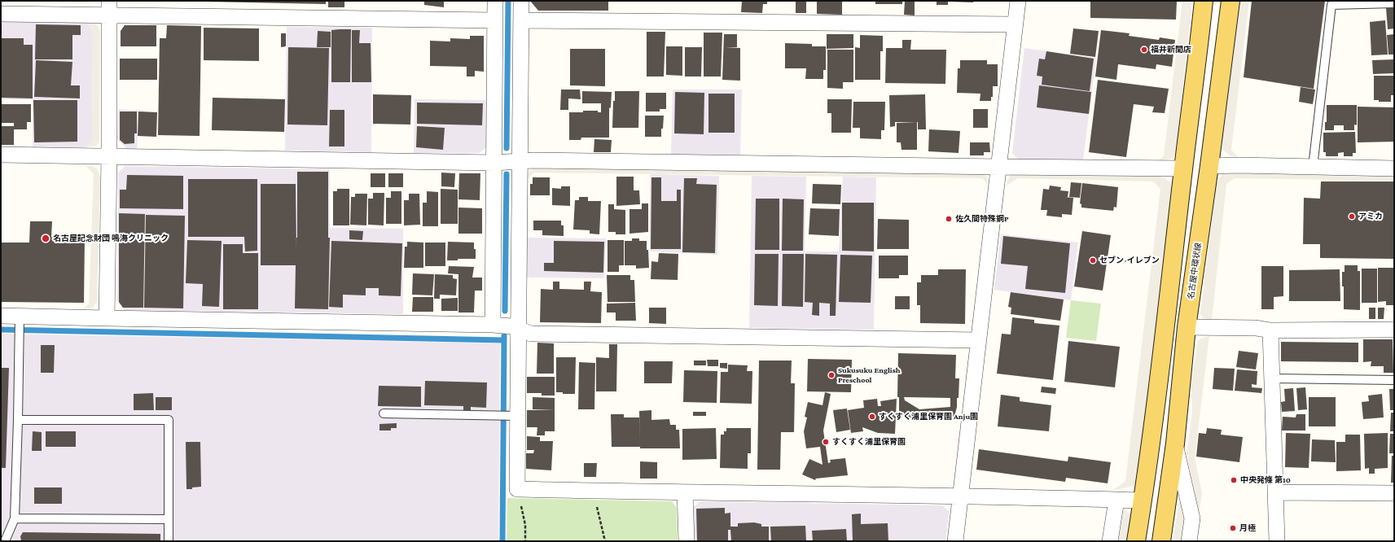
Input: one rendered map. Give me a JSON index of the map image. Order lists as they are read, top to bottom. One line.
{"streets":{"main road":["名古屋中環状線"]},"places":["福井新聞店","アミカ","佐久間特殊鋼P","名古屋記念財団 鳴海クリニック","セブン-イレブン","Sukusuku English Preschool","すくすく浦里保育園 Anju園","すくすく浦里保育園","中央発條 第10","月極"]}
